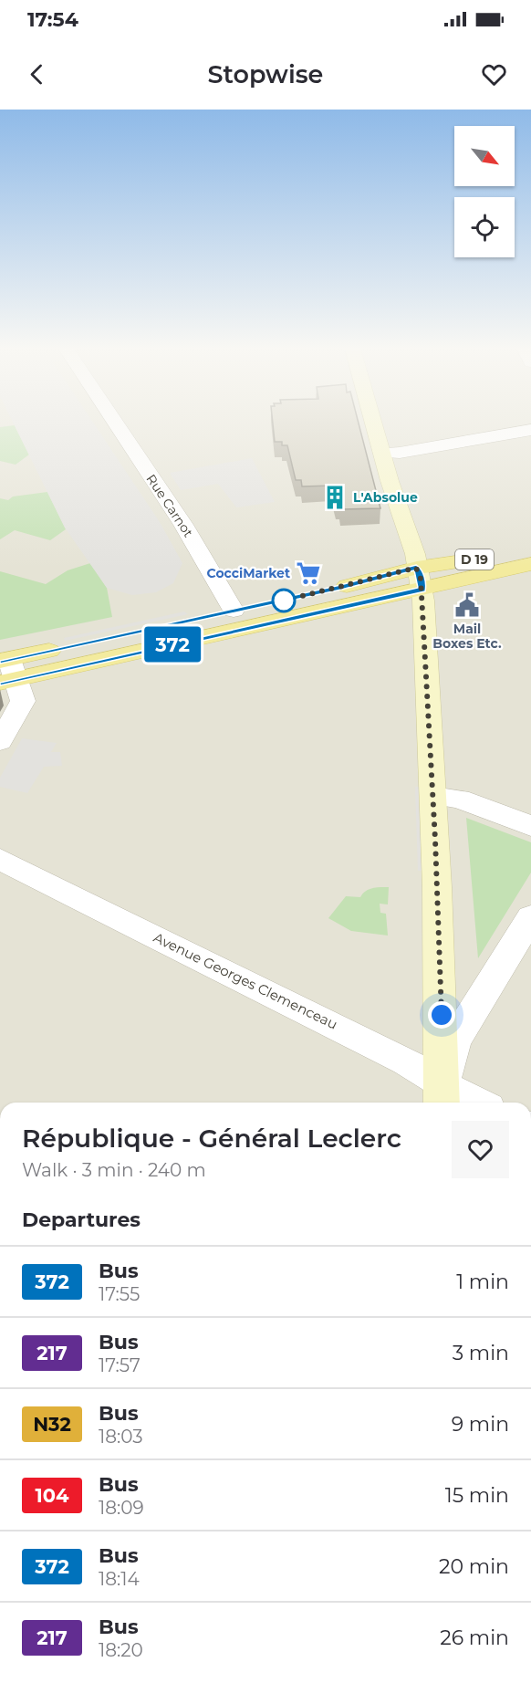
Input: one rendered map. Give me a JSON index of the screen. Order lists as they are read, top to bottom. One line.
{"streets":{"main road":["D 19"],"street":["Rue Carnot","Avenue Georges Clemenceau"]},"crossings":[["Rue Carnot","D 19"]],"places":{"building":["L'Absolue"],"supermarket":["CocciMarket"],"public building":["Mail Boxes Etc."]},"lines":["bus line 372"],"north":"bottom right","page":{"status":"17:54","header":"Stopwise","on_map":"372","heading":[["République - Général Leclerc","Walk · 3 min · 240 m"],"Departures"],"list":[{"mark":"372","name":"Bus","note":"17:55","value":"1 min"},{"mark":"217","name":"Bus","note":"17:57","value":"3 min"},{"mark":"N32","name":"Bus","note":"18:03","value":"9 min"},{"mark":"104","name":"Bus","note":"18:09","value":"15 min"},{"mark":"372","name":"Bus","note":"18:14","value":"20 min"},{"mark":"217","name":"Bus","note":"18:20","value":"26 min"}]}}
